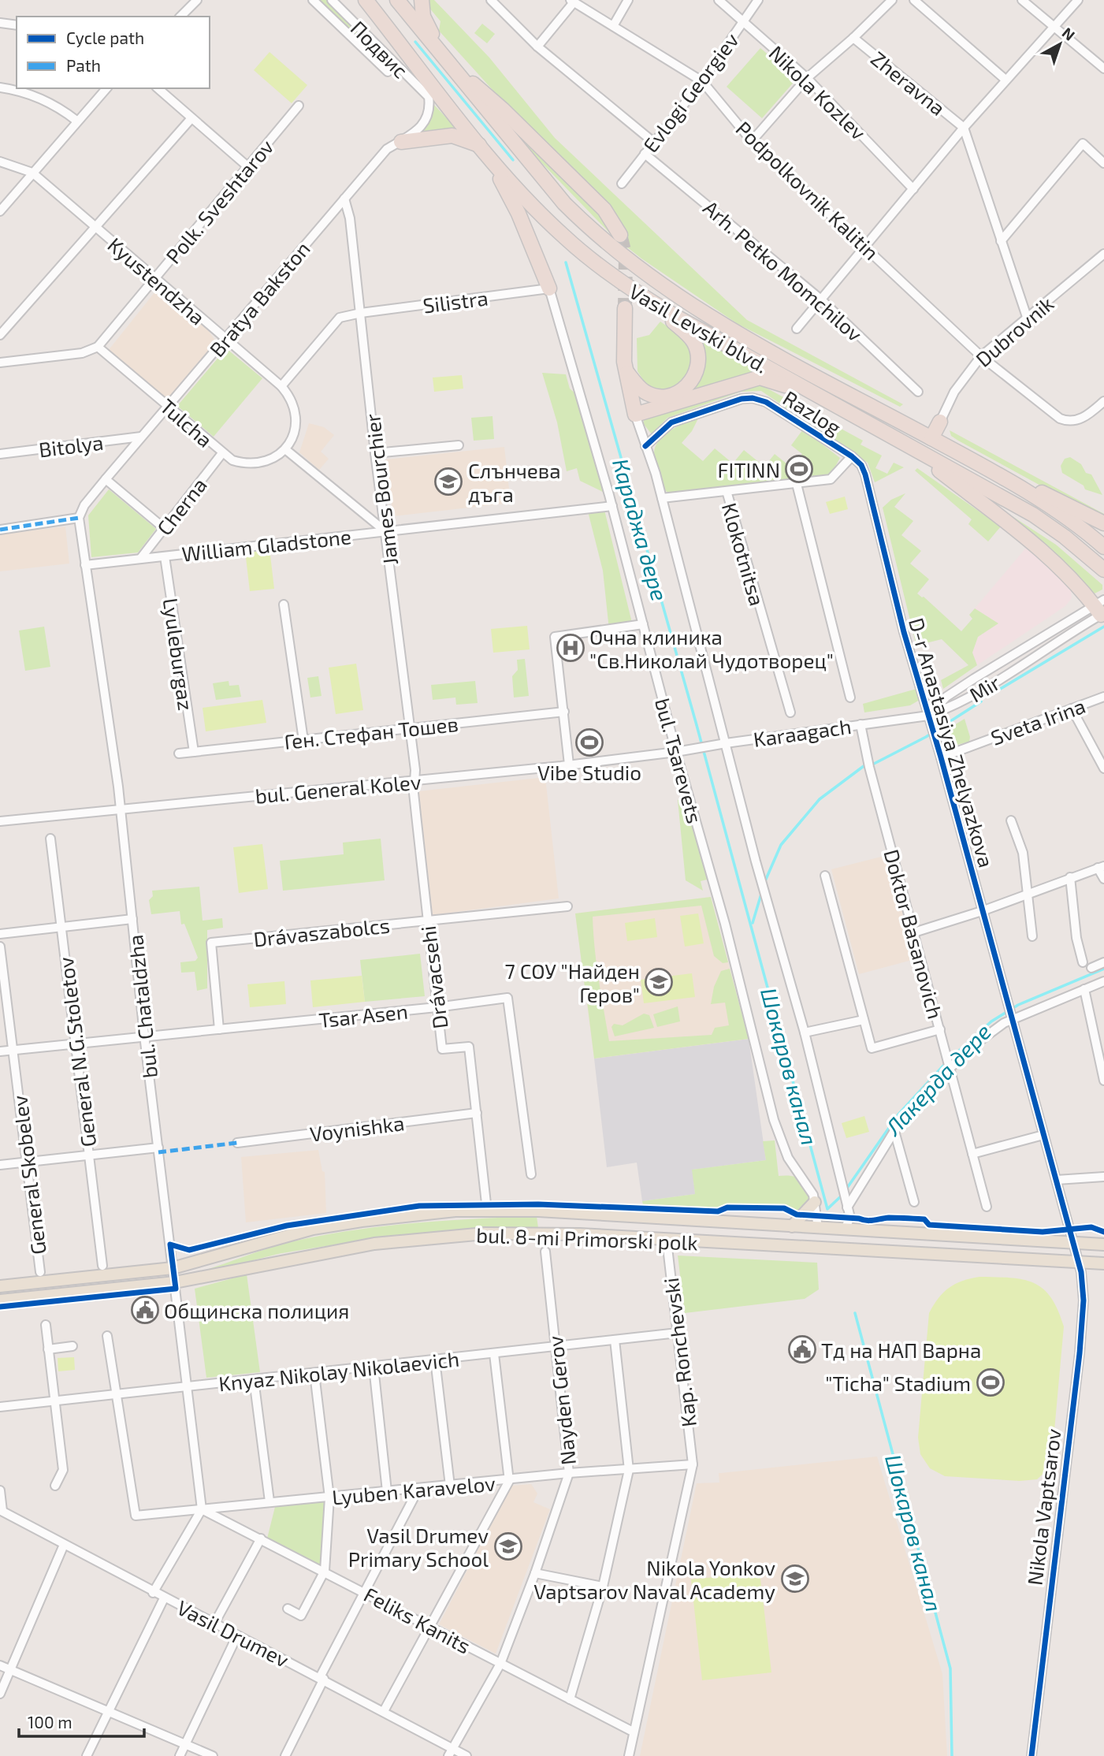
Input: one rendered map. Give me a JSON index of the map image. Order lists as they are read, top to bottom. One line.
{"streets":{"highway":["Vasil Levski blvd."],"main road":["bul. 8-mi Primorski polk"],"street":["Подвис","Zheravna","Evlogi Georgiev","Nikola Kozlev","Podpolkovnik Kalitin","Polk. Sveshtarov","Arh. Petko Momchilov","Kyustendzha","Bratya Bakston","Silistra","Dubrovnik","Razlog","Tulcha","Bitolya","James Bourchier","Cherna","William Gladstone","Klokotnitsa","Lyuleburgaz","Mir","Sveta Irina","Ген. Стефан Тошев","Karaagach","D-r Anastasiya Zhelyazkova","bul. Tsarevets","bul. General Kolev","Drávaszabolcs","Doktor Basanovich","Drávacsehi","bul. Chataldzha","Tsar Asen","General N.G.Stoletov","Voynishka","General Skobelev","Kap. Ronchevski","Knyaz Nikolay Nikolaevich","Nayden Gerov","Lyuben Karavelov","Nikola Vaptsarov","Feliks Kanits","Vasil Drumev"]},"crossings":[["Подвис","Bratya Bakston"],["Evlogi Georgiev","Nikola Kozlev"],["Evlogi Georgiev","Podpolkovnik Kalitin"],["Evlogi Georgiev","Arh. Petko Momchilov"],["Podpolkovnik Kalitin","Dubrovnik"],["Polk. Sveshtarov","Kyustendzha"],["Polk. Sveshtarov","Tulcha"],["Kyustendzha","Bratya Bakston"],["Kyustendzha","Silistra"],["Kyustendzha","Tulcha"],["Kyustendzha","Cherna"],["Bratya Bakston","Silistra"],["Bratya Bakston","Tulcha"],["Bratya Bakston","Bitolya"],["Bratya Bakston","James Bourchier"],["Bratya Bakston","Cherna"],["Bratya Bakston","bul. Chataldzha"],["Silistra","Tulcha"],["Silistra","James Bourchier"],["Silistra","Cherna"],["Silistra","bul. Tsarevets"],["Razlog","D-r Anastasiya Zhelyazkova"],["Tulcha","Cherna"],["James Bourchier","William Gladstone"],["James Bourchier","Ген. Стефан Тошев"],["James Bourchier","bul. General Kolev"],["James Bourchier","Drávacsehi"],["Cherna","William Gladstone"],["William Gladstone","Lyuleburgaz"],["William Gladstone","bul. Tsarevets"],["William Gladstone","bul. Chataldzha"],["Lyuleburgaz","Ген. Стефан Тошев"],["Mir","Karaagach"],["Mir","D-r Anastasiya Zhelyazkova"],["Sveta Irina","D-r Anastasiya Zhelyazkova"],["Karaagach","D-r Anastasiya Zhelyazkova"],["Karaagach","bul. Tsarevets"],["Karaagach","bul. General Kolev"],["Karaagach","Doktor Basanovich"],["D-r Anastasiya Zhelyazkova","bul. 8-mi Primorski polk"],["D-r Anastasiya Zhelyazkova","Nikola Vaptsarov"],["bul. Tsarevets","bul. General Kolev"],["bul. Tsarevets","bul. 8-mi Primorski polk"],["bul. General Kolev","Drávacsehi"],["bul. General Kolev","bul. Chataldzha"],["Drávaszabolcs","Drávacsehi"],["Drávaszabolcs","Tsar Asen"],["Drávacsehi","Tsar Asen"],["Drávacsehi","Voynishka"],["Drávacsehi","bul. 8-mi Primorski polk"],["bul. Chataldzha","Tsar Asen"],["bul. Chataldzha","bul. 8-mi Primorski polk"],["bul. Chataldzha","Knyaz Nikolay Nikolaevich"],["bul. Chataldzha","Lyuben Karavelov"],["bul. Chataldzha","Feliks Kanits"],["bul. 8-mi Primorski polk","Kap. Ronchevski"],["bul. 8-mi Primorski polk","Nikola Vaptsarov"],["Kap. Ronchevski","Knyaz Nikolay Nikolaevich"],["Kap. Ronchevski","Lyuben Karavelov"],["Kap. Ronchevski","Feliks Kanits"],["Knyaz Nikolay Nikolaevich","Nayden Gerov"],["Knyaz Nikolay Nikolaevich","Lyuben Karavelov"],["Nayden Gerov","Lyuben Karavelov"],["Nayden Gerov","Feliks Kanits"],["Nayden Gerov","Vasil Drumev"],["Lyuben Karavelov","Feliks Kanits"]],"water":["Караджа дере","Шокаров канал","Лакерда дере"],"places":{"sports":["FITINN","Vibe Studio","\"Ticha\" Stadium"],"school or university":["Слънчева дъга","7 СОУ \"Найден Геров\"","Vasil Drumev Primary School","Nikola Yonkov Vaptsarov Naval Academy"],"hospital":["Очна клиника \"Св.Николай Чудотворец\""],"public building":["Общинска полиция","Тд на НАП Варна"]},"legend":["Cycle path","Path"],"scale_bar":"100 m","north":"top right"}
